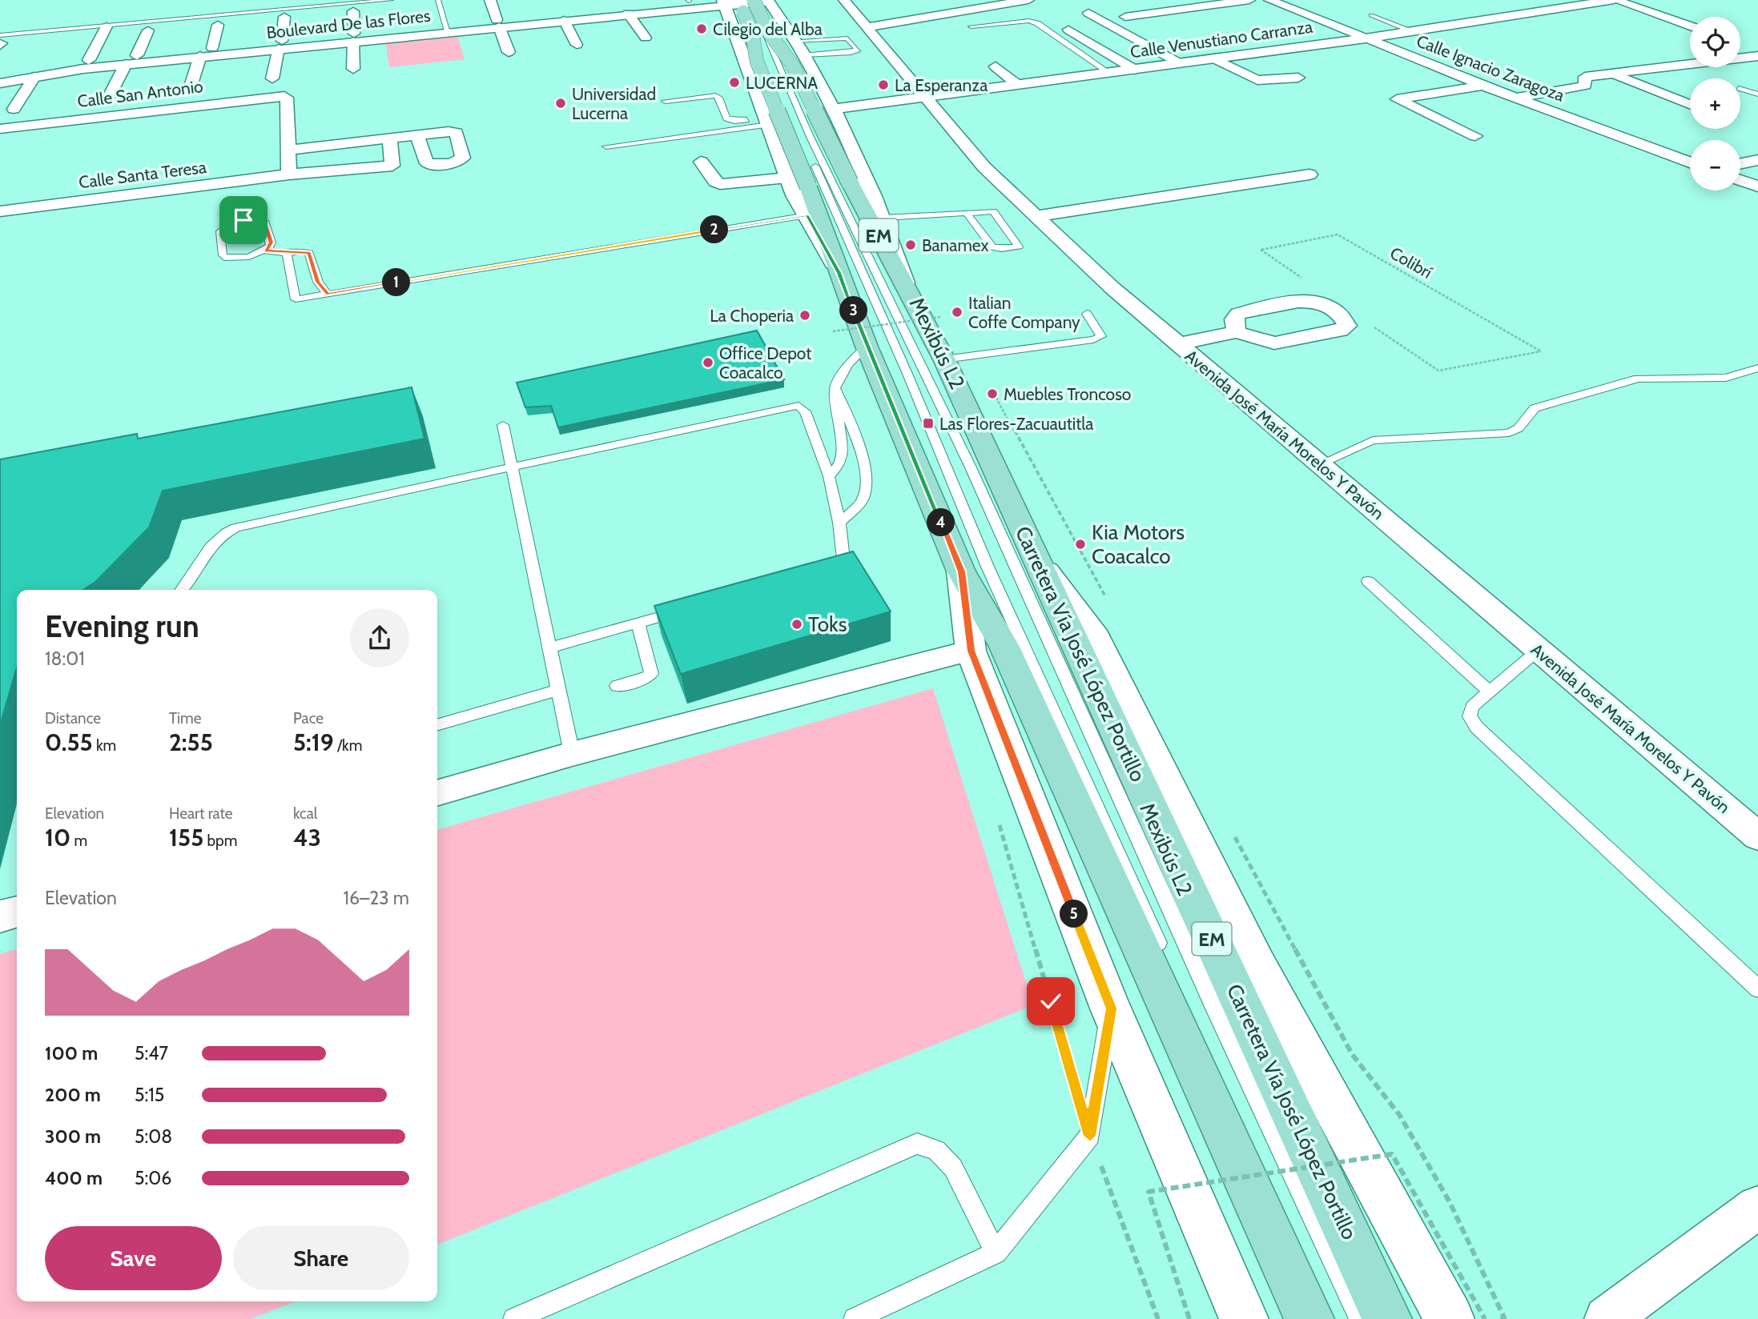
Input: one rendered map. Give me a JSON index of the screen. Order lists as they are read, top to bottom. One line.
{"streets":{"main road":["EM","Carretera Vía José López Portillo"],"street":["Boulevard De las Flores","Calle Venustiano Carranza","Calle Ignacio Zaragoza","Calle San Antonio","Calle Santa Teresa","Avenida José María Morelos Y Pavón"],"lane":["Mexibús L2"],"path":["Colibrí"]},"crossings":[["Boulevard De las Flores","EM"],["Boulevard De las Flores","Mexibús L2"],["Boulevard De las Flores","Carretera Vía José López Portillo"],["Calle Venustiano Carranza","Calle Ignacio Zaragoza"],["Calle Venustiano Carranza","Avenida José María Morelos Y Pavón"],["EM","Mexibús L2"],["EM","Carretera Vía José López Portillo"],["Mexibús L2","Carretera Vía José López Portillo"]],"places":{"other":["Cilegio del Alba","LUCERNA","La Esperanza","Universidad Lucerna","Banamex","Italian Coffe Company","La Choperia","Office Depot Coacalco","Muebles Troncoso","Kia Motors Coacalco","Toks"],"transit":["Las Flores-Zacuautitla"]},"page":{"map_buttons":["+","−"],"pins":["2","1","3","4","5"],"heading":["Evening run","18:01"],"stats":[["Distance","0.55 km"],["Time","2:55"],["Pace","5:19 /km"],["Elevation","10 m"],["Heart rate","155 bpm"],["kcal","43"]],"chart":["Elevation","16–23 m"],"list":[{"name":"100 m","note":"5:47"},{"name":"200 m","note":"5:15"},{"name":"300 m","note":"5:08"},{"name":"400 m","note":"5:06"}],"buttons":["Save","Share"]}}
